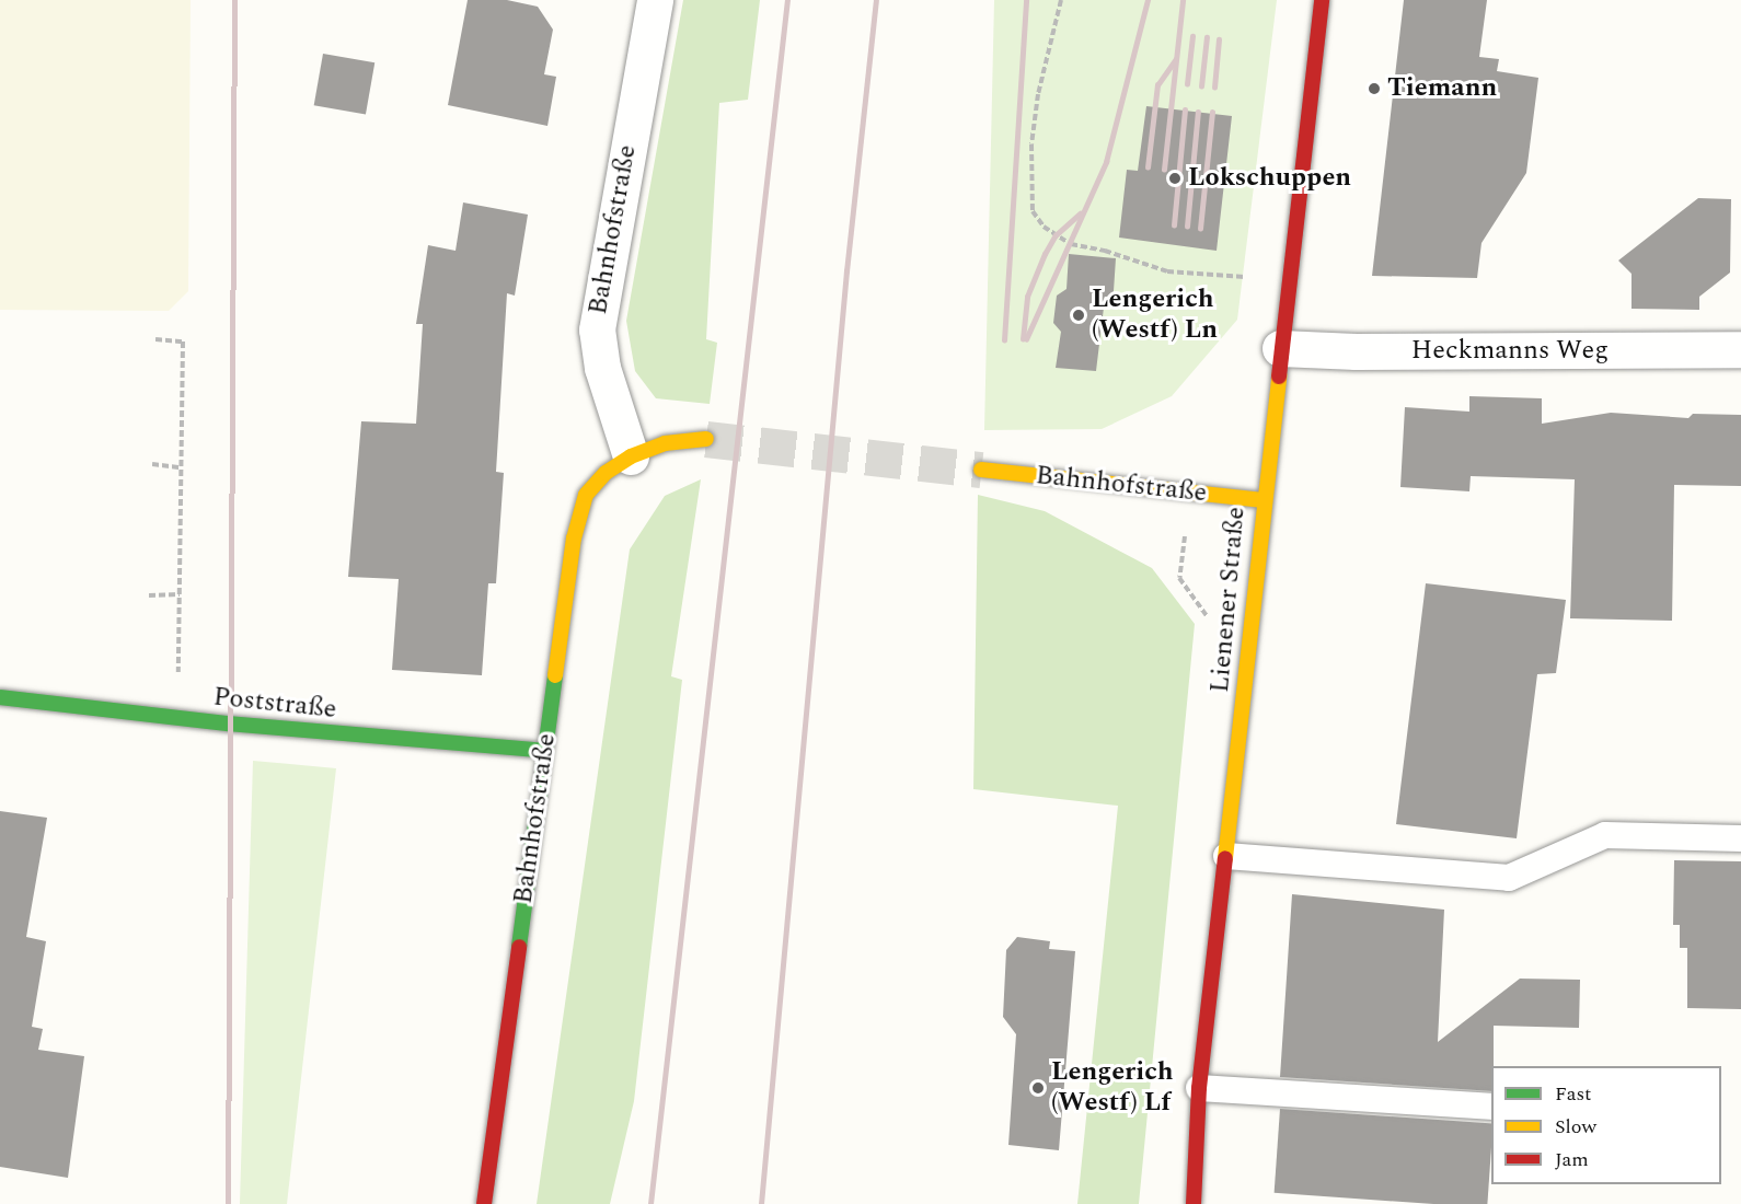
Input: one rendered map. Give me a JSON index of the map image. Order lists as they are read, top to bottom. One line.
{"streets":{"street":["Bahnhofstraße","Heckmanns Weg","Lienener Straße","Poststraße"]},"crossings":[["Bahnhofstraße","Lienener Straße"],["Bahnhofstraße","Poststraße"],["Heckmanns Weg","Lienener Straße"]],"places":["Tiemann","Lokschuppen","Lengerich (Westf) Ln","Lengerich (Westf) Lf"],"legend":["Fast","Slow","Jam"]}
